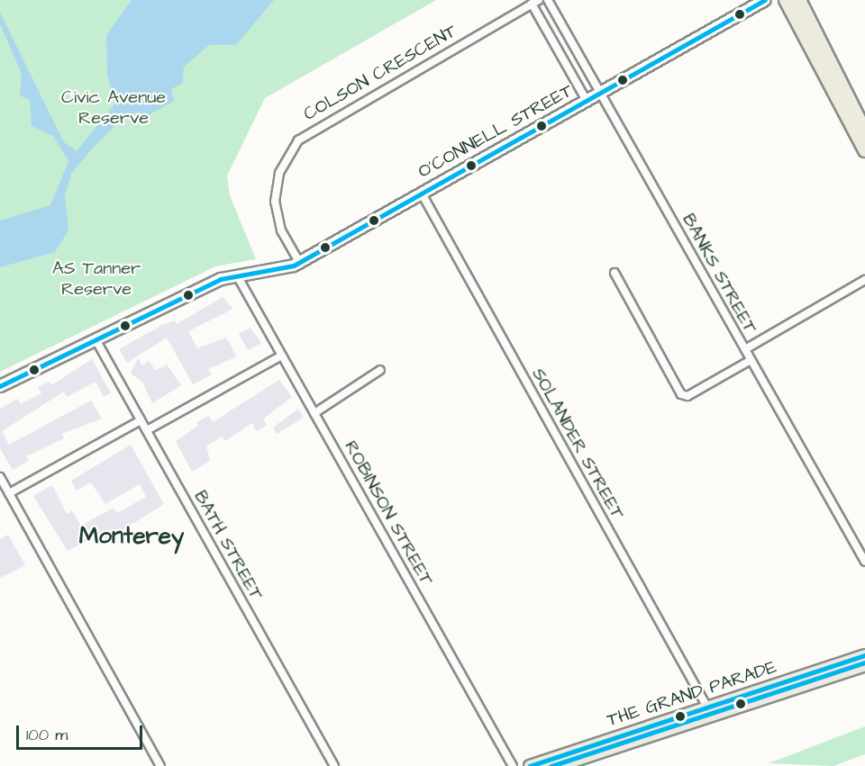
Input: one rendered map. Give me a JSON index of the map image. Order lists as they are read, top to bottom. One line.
{"streets":{"main road":["O'CONNELL STREET","THE GRAND PARADE"],"street":["COLSON CRESCENT","BANKS STREET","SOLANDER STREET","ROBINSON STREET","BATH STREET"]},"crossings":[["COLSON CRESCENT","O'CONNELL STREET"],["O'CONNELL STREET","BANKS STREET"],["O'CONNELL STREET","SOLANDER STREET"],["O'CONNELL STREET","ROBINSON STREET"],["O'CONNELL STREET","BATH STREET"],["SOLANDER STREET","THE GRAND PARADE"]],"districts":["Monterey"],"parks":["Civic Avenue Reserve","AS Tanner Reserve"],"scale_bar":"100 m"}
